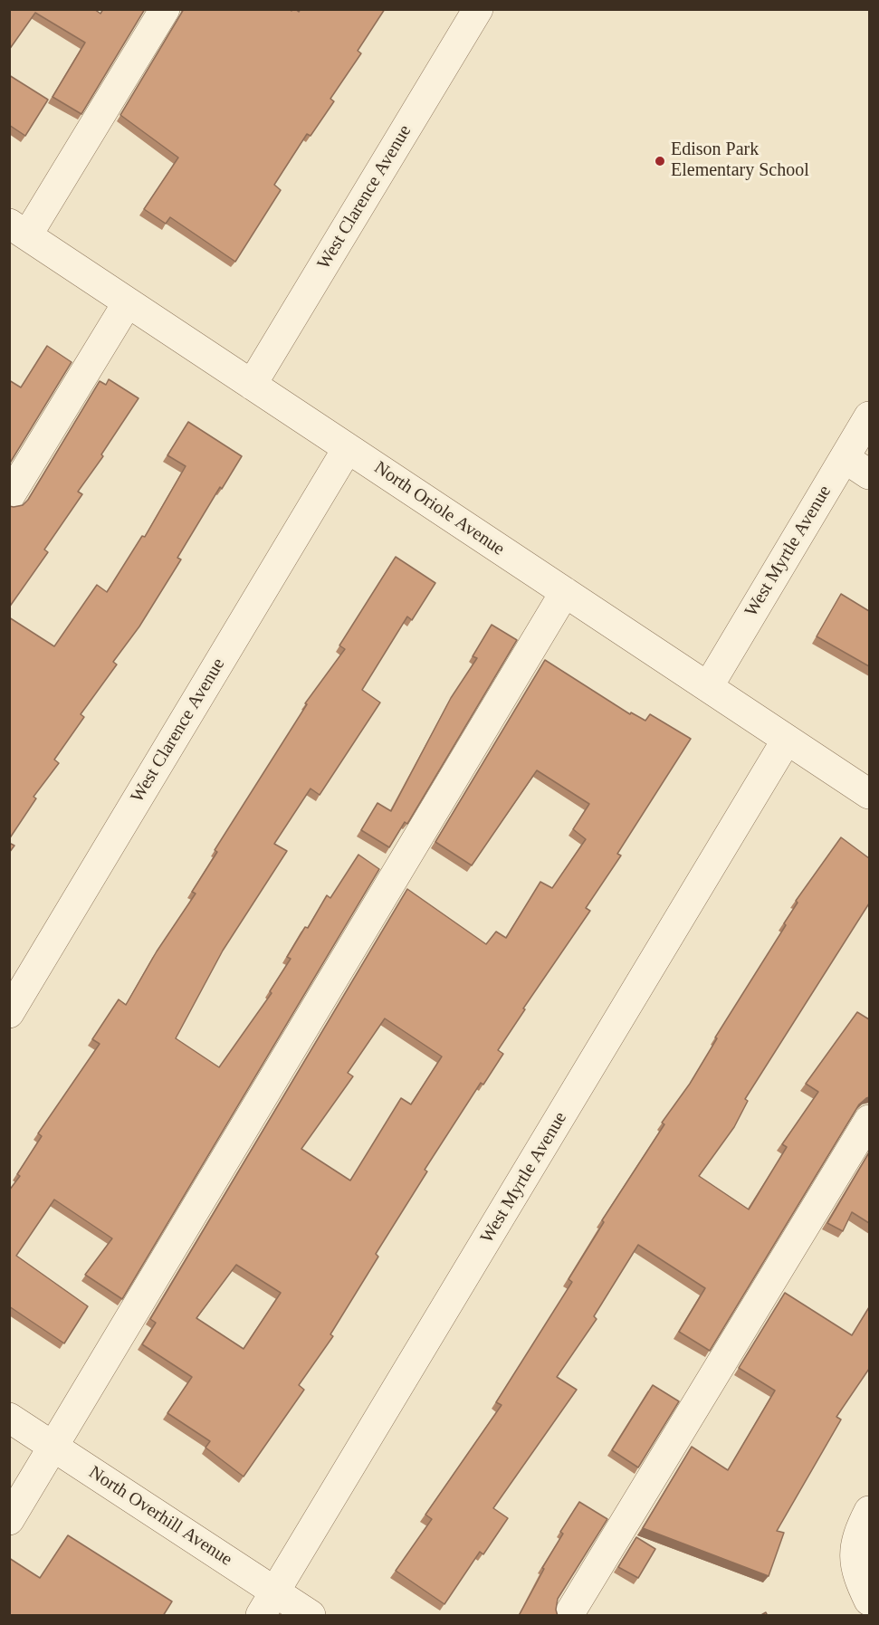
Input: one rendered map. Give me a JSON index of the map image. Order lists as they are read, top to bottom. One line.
{"streets":{"street":["West Clarence Avenue","North Oriole Avenue","West Myrtle Avenue","North Overhill Avenue"]},"crossings":[["West Clarence Avenue","North Oriole Avenue"],["North Oriole Avenue","West Myrtle Avenue"],["West Myrtle Avenue","North Overhill Avenue"]],"places":["Edison Park Elementary School"]}
